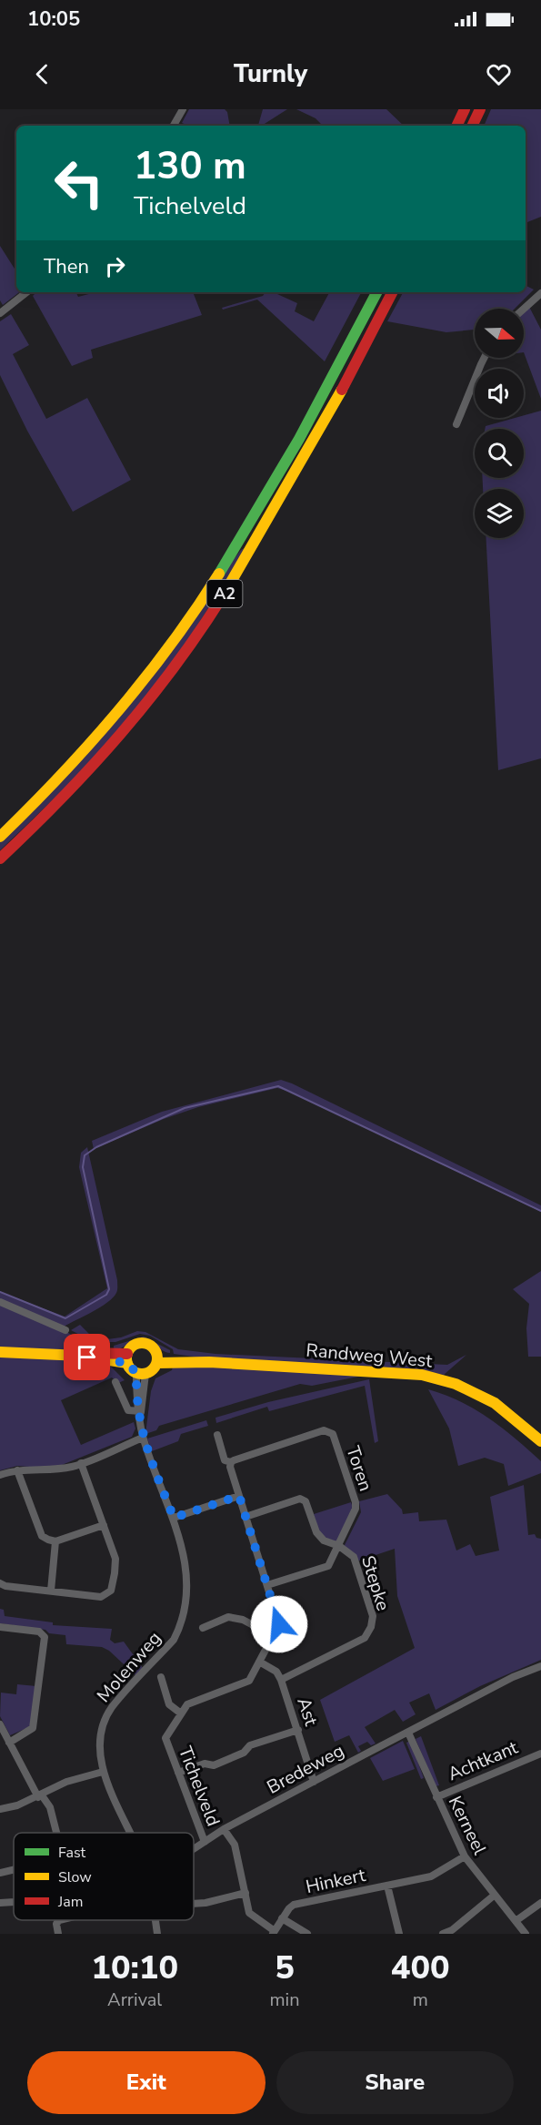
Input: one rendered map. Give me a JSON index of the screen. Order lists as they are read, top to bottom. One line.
{"streets":{"main road":["A2","Randweg West"],"street":["Toren","Stepke","Molenweg","Ast","Achtkant","Bredeweg","Tichelveld","Kerneel","Hinkert"]},"crossings":[["Randweg West","Molenweg"],["Toren","Stepke"],["Stepke","Ast"],["Ast","Bredeweg"],["Ast","Tichelveld"],["Achtkant","Kerneel"],["Bredeweg","Tichelveld"],["Bredeweg","Kerneel"],["Kerneel","Hinkert"]],"legend":["Fast","Slow","Jam"],"north":"right","page":{"status":"10:05","header":"Turnly","turn":["130 m","Tichelveld"],"then":"Then","eta":["10:10","Arrival","5","min","400","m"],"buttons":["Exit","Share"]}}
